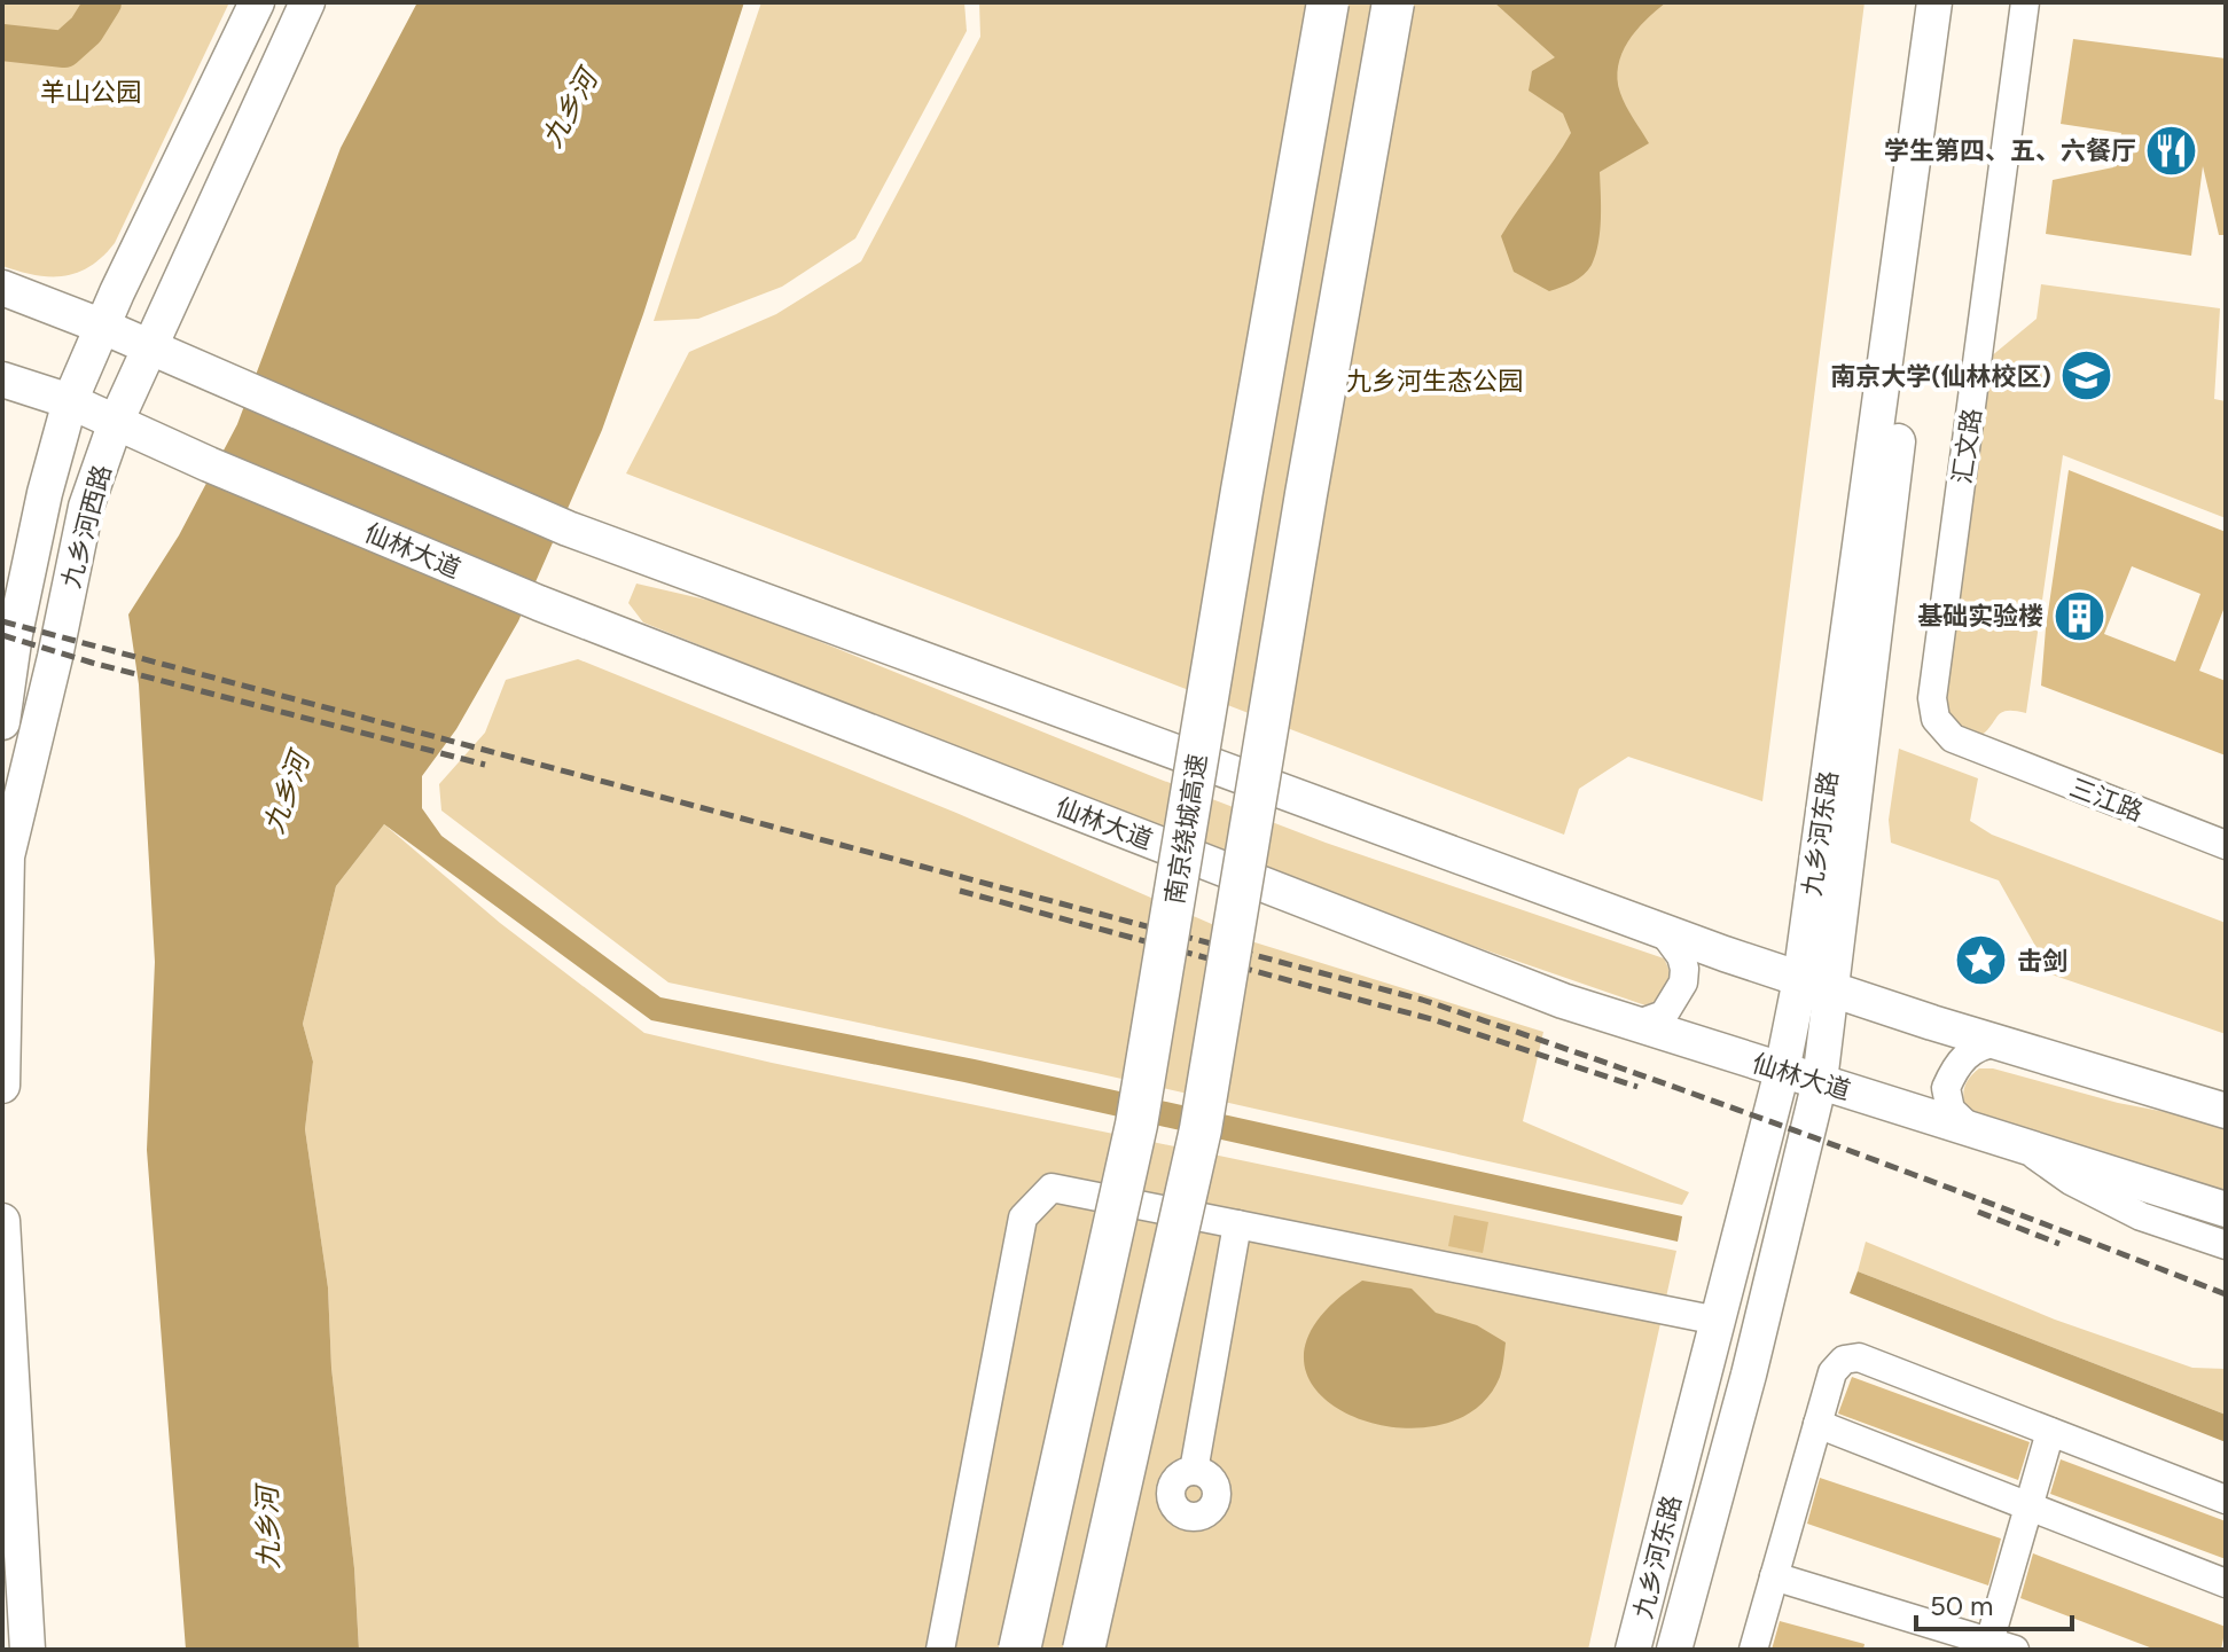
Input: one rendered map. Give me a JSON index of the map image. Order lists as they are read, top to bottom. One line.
{"streets":{"highway":["南京绕城高速"],"main road":["九乡河西路","仙林大道","九乡河东路"],"street":["汇文路","三江路"]},"crossings":[["汇文路","三江路"],["九乡河西路","仙林大道"],["仙林大道","九乡河东路"]],"water":["九乡河"],"parks":["羊山公园","九乡河生态公园"],"places":{"restaurant":["学生第四、五、六餐厅"],"school or university":["南京大学(仙林校区)"],"building":["基础实验楼"],"place":["击剑"]},"scale_bar":"50 m"}
